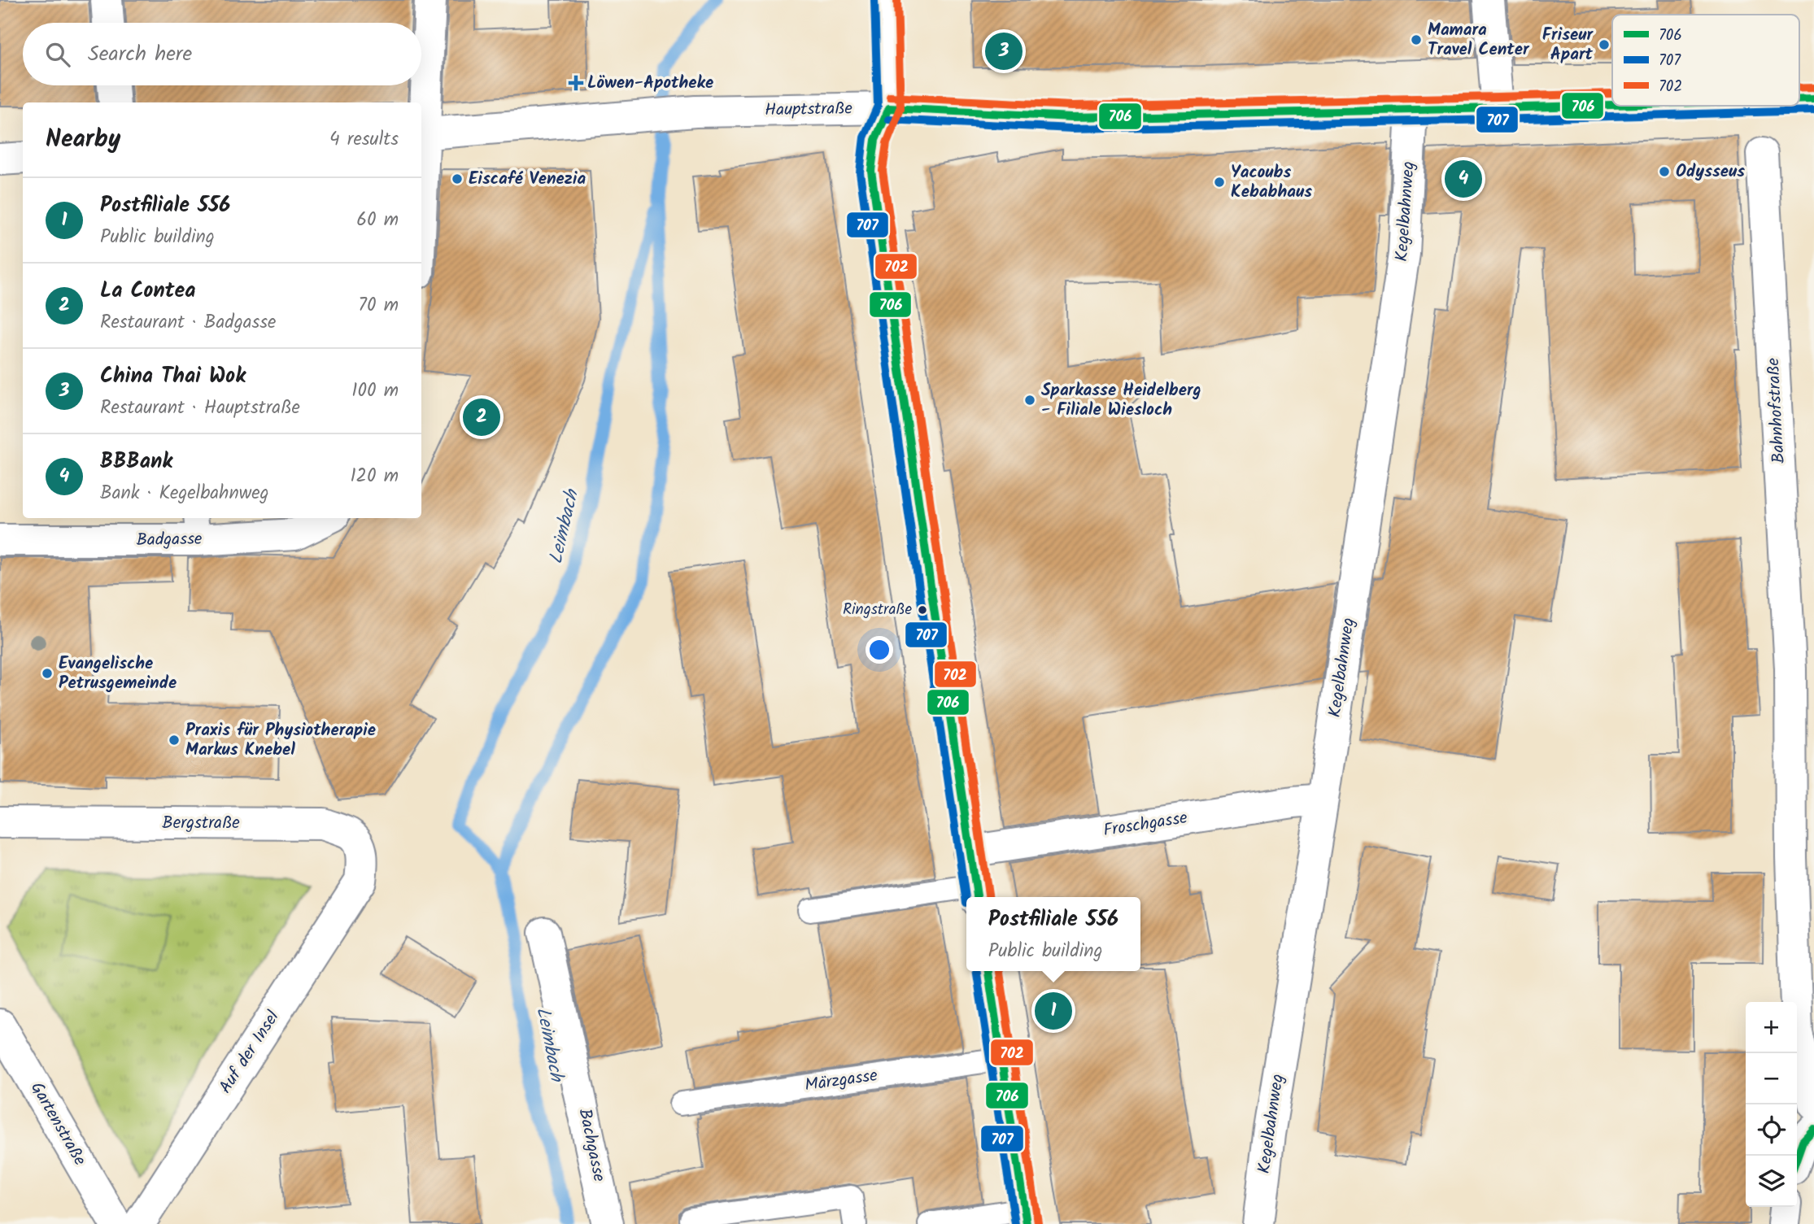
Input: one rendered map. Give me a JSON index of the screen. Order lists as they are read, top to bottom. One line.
{"streets":{"street":["Hauptstraße","Kegelbahnweg","Bahnhofstraße","Badgasse","Bergstraße","Froschgasse","Auf der Insel","Gartenstraße","Bachgasse"],"lane":["Märzgasse"]},"crossings":[["Hauptstraße","Kegelbahnweg"],["Kegelbahnweg","Froschgasse"],["Bergstraße","Auf der Insel"]],"water":["Leimbach"],"places":{"other":["Mamara Travel Center","Friseur Apart","Odysseus","Eiscafé Venezia","Yacoubs Kebabhaus","Sparkasse Heidelberg - Filiale Wiesloch","Ringstraße","Evangelische Petrusgemeinde","Praxis für Physiotherapie Markus Knebel"],"health":["Löwen-Apotheke"]},"lines":["transit line 707","transit line 702","transit line 706"],"legend":["706","707","702"],"page":{"search":"Search here","pins":["3","4","2","1"],"heading":["Nearby","4 results"],"list":[{"mark":"1","name":"Postfiliale 556","note":"Public building","value":"60 m"},{"mark":"2","name":"La Contea","note":"Restaurant · Badgasse","value":"70 m"},{"mark":"3","name":"China Thai Wok","note":"Restaurant · Hauptstraße","value":"100 m"},{"mark":"4","name":"BBBank","note":"Bank · Kegelbahnweg","value":"120 m"}],"popup":["Postfiliale 556","Public building"],"map_buttons":["+","−"]}}
